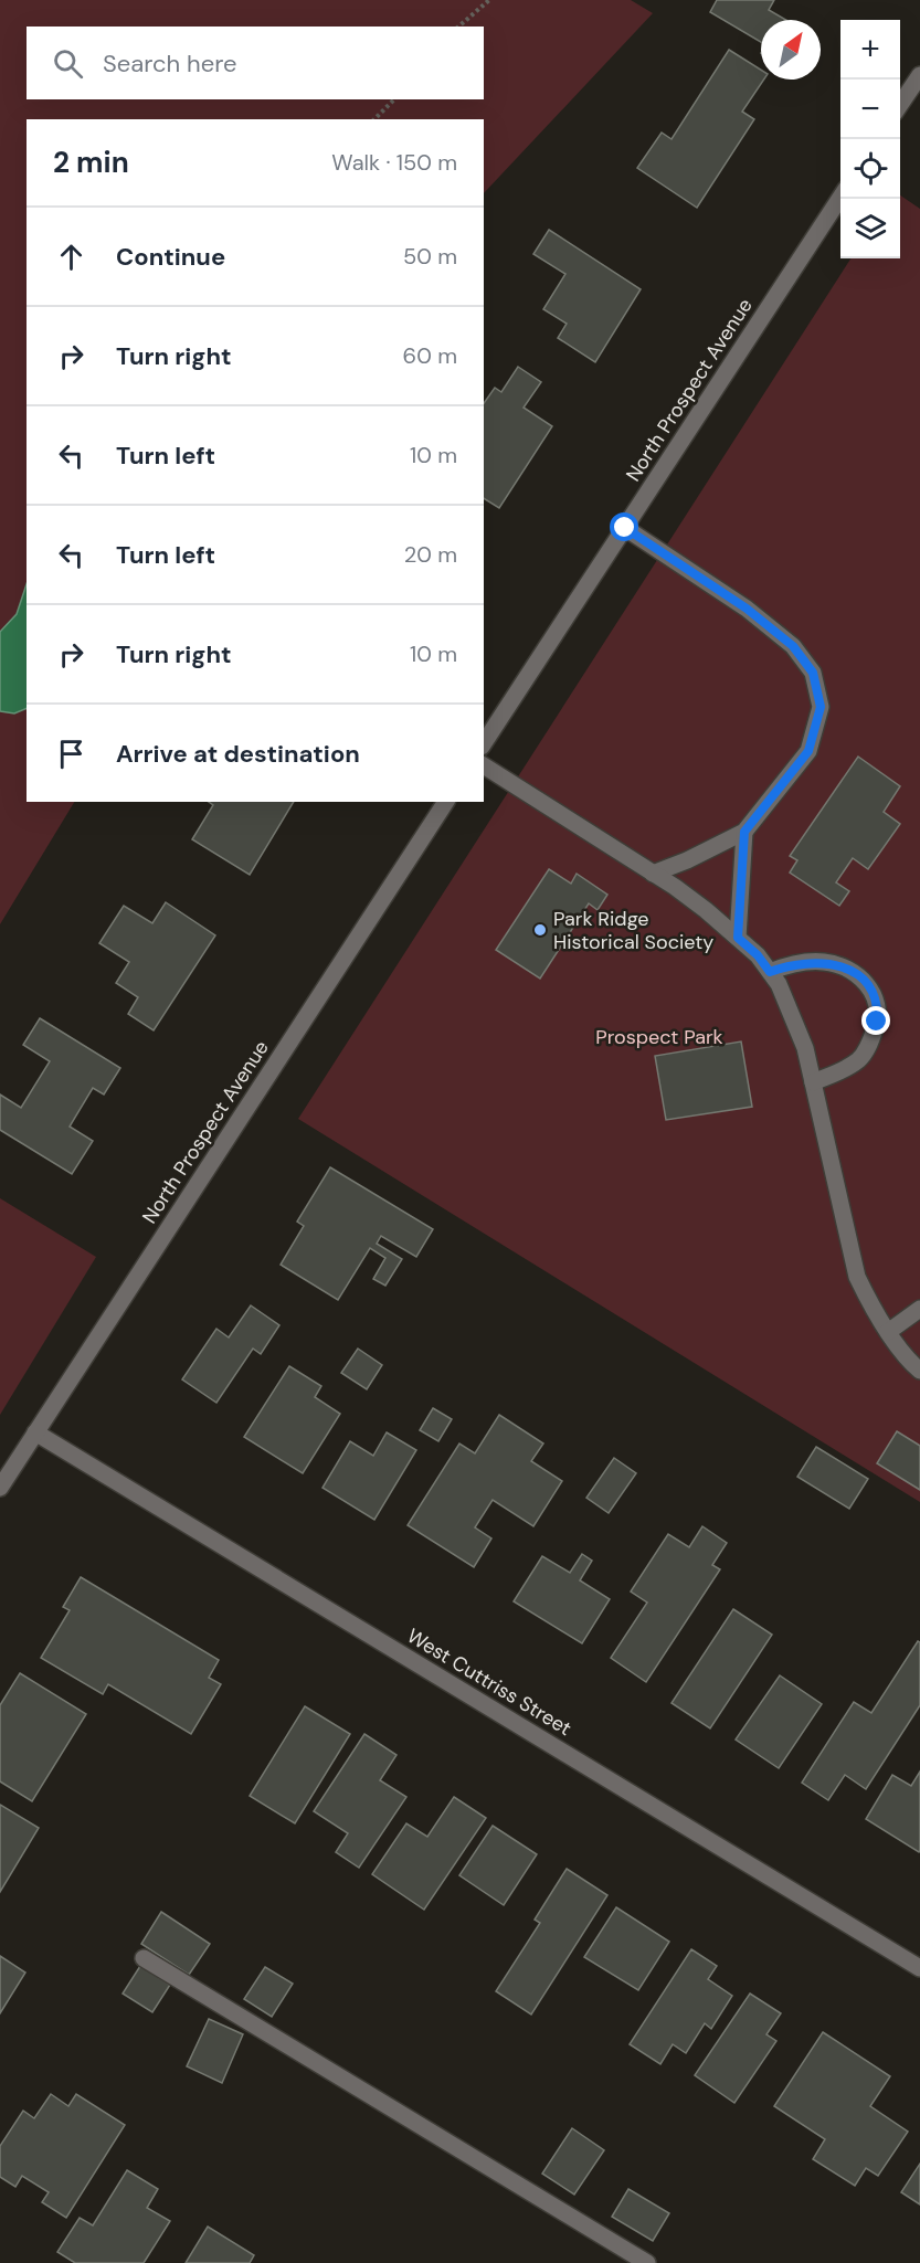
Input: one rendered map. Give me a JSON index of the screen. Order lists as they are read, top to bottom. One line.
{"streets":{"street":["North Prospect Avenue","West Cuttriss Street"]},"crossings":[["North Prospect Avenue","West Cuttriss Street"]],"parks":["Prospect Park"],"places":["Park Ridge Historical Society"],"north":"top right","page":{"map_buttons":["+","−"],"search":"Search here","heading":["2 min","Walk · 150 m"],"list":[["Continue","50 m"],["Turn right","60 m"],["Turn left","10 m"],["Turn left","20 m"],["Turn right","10 m"],"Arrive at destination"]}}
